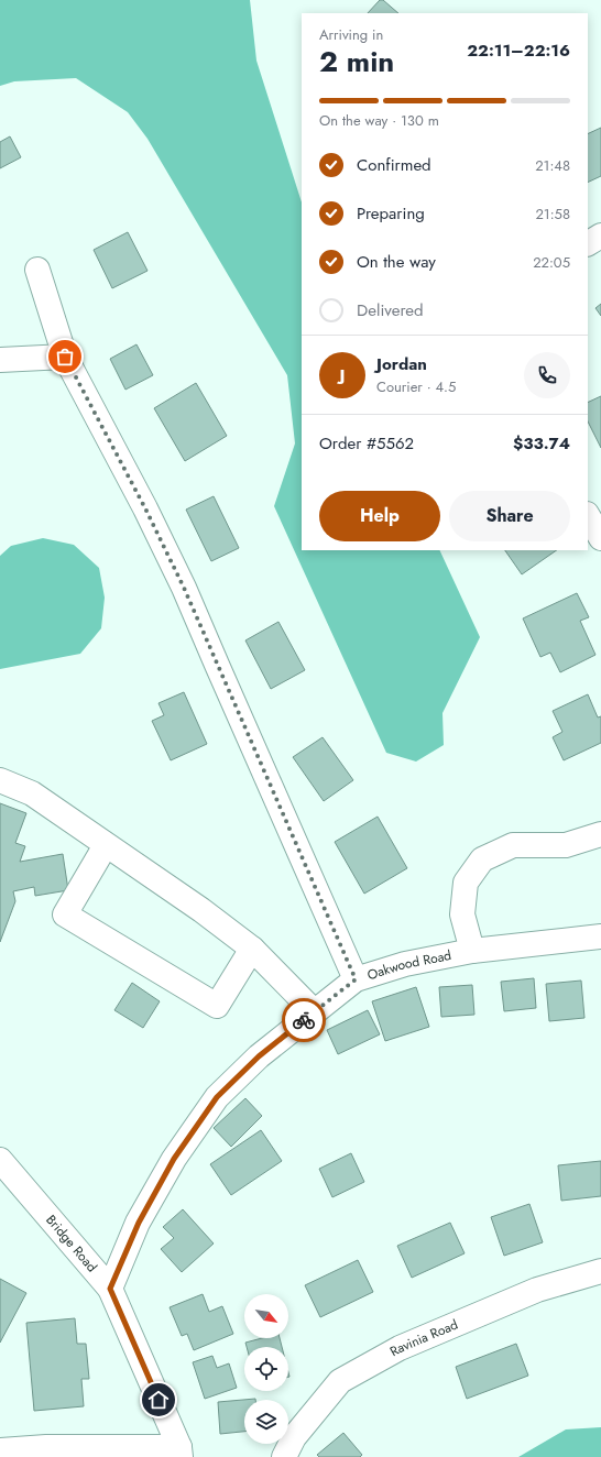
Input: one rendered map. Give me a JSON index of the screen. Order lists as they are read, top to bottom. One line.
{"streets":{"street":["Oakwood Road","Bridge Road","Ravinia Road"]},"crossings":[["Oakwood Road","Bridge Road"]],"north":"bottom right","page":{"heading":["2 min","Arriving in","22:11–22:16"],"panel":["Jordan","Courier · 4.5","Order #5562","$33.74"],"bar":"On the way · 130 m","list":[["Confirmed","21:48"],["Preparing","21:58"],["On the way","22:05"],"Delivered"],"round":"J","buttons":["Help","Share"]}}
